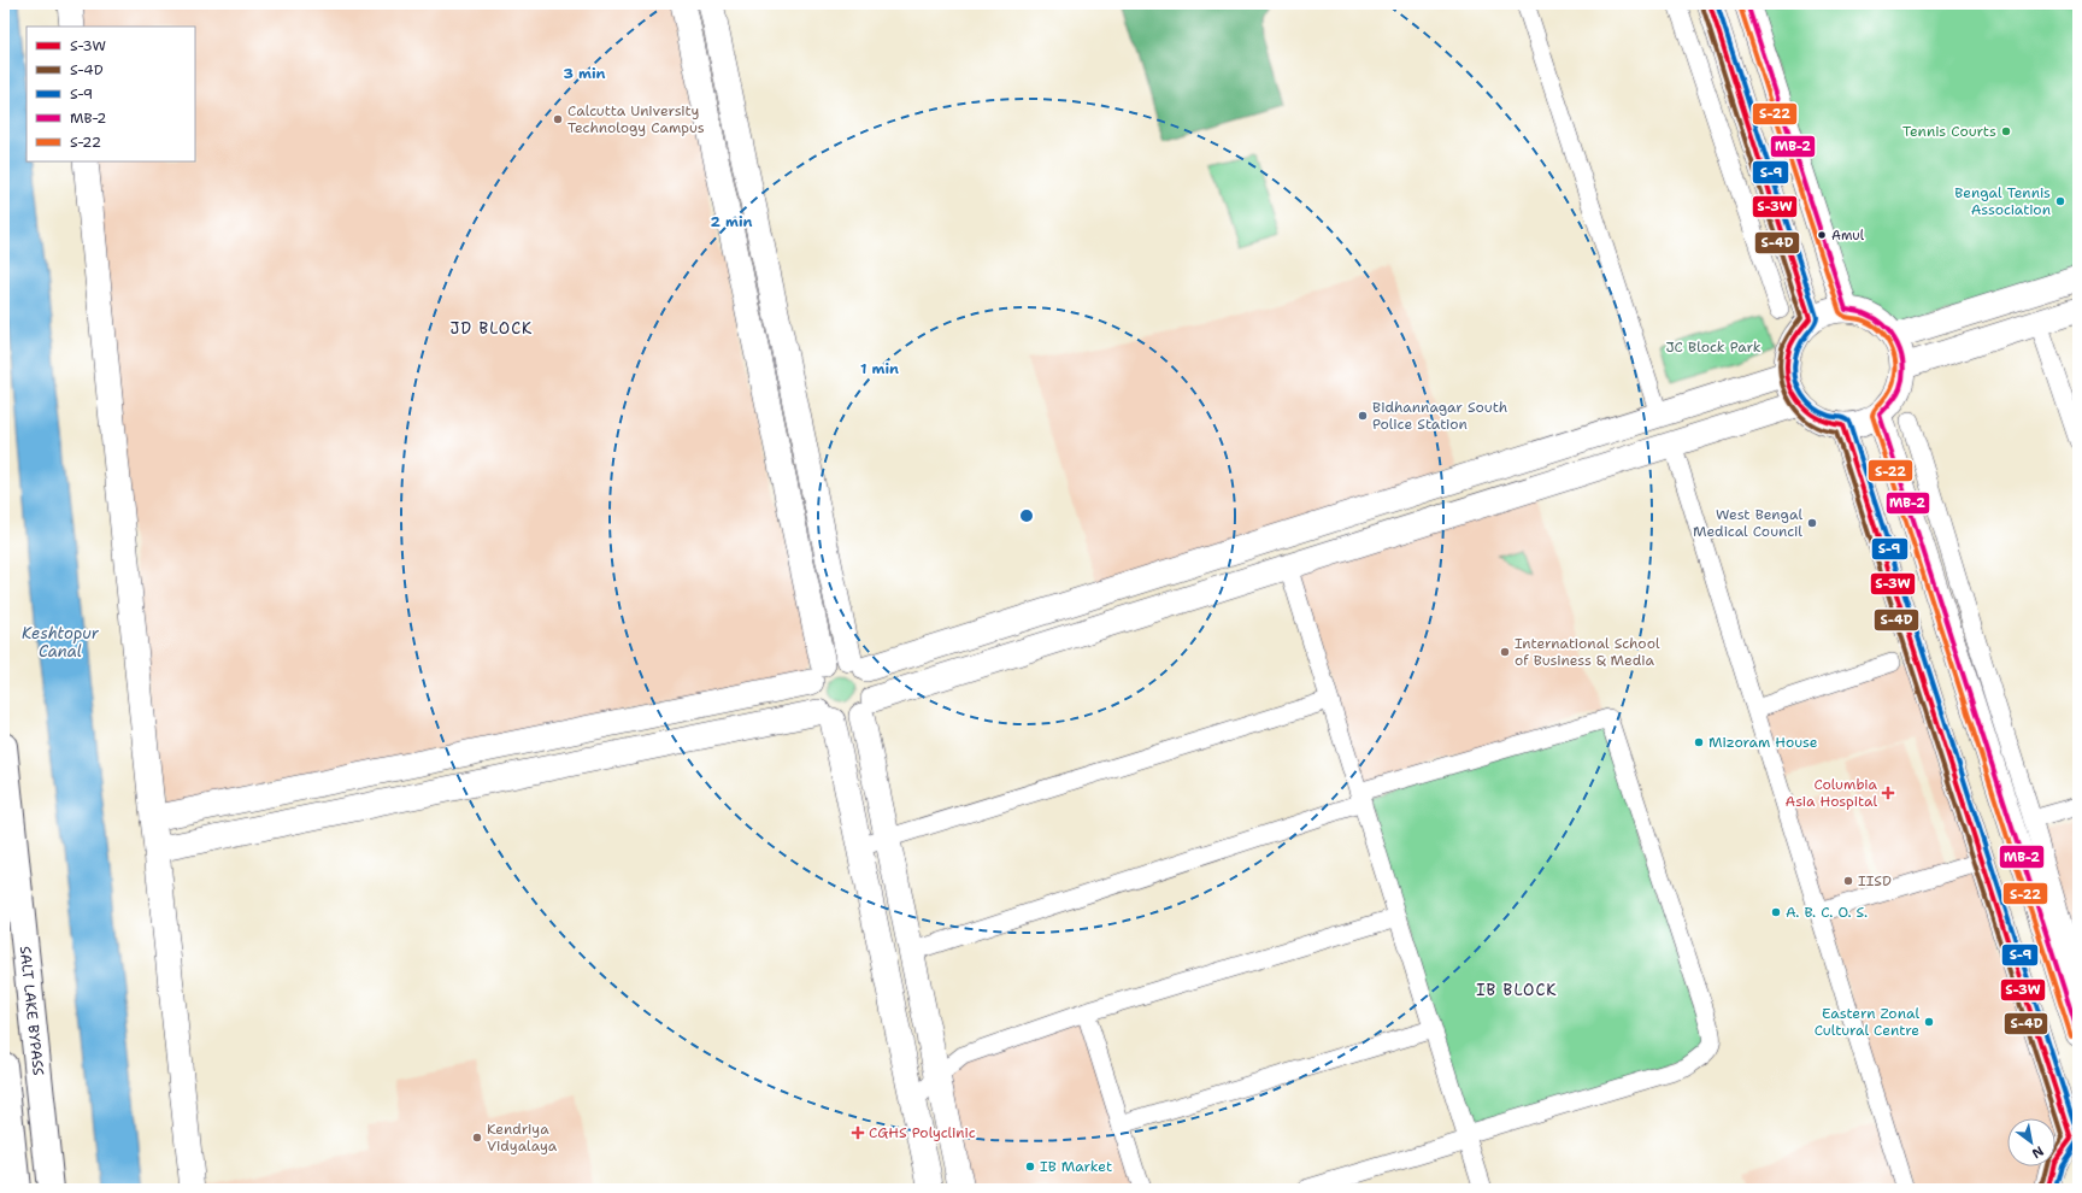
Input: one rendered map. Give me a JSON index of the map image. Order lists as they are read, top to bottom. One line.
{"streets":{"main road":["SALT LAKE BYPASS"]},"districts":["JD BLOCK","IB BLOCK"],"water":["Keshtopur Canal"],"parks":["JC Block Park"],"places":{"other":["Calcutta University Technology Campus","Tennis Courts","Bengal Tennis Association","Amul","Bidhannagar South Police Station","West Bengal Medical Council","International School of Business & Media","Mizoram House","IISD","A. B. C. O. S.","Eastern Zonal Cultural Centre","Kendriya Vidyalaya","IB Market"],"health":["Columbia Asia Hospital","CGHS Polyclinic"]},"lines":["transit line S-3W","transit line S-9","transit line MB-2","transit line S-4D","transit line S-22"],"legend":["S-3W","S-4D","S-9","MB-2","S-22"],"north":"bottom right","rings":["3 min","2 min","1 min"]}
